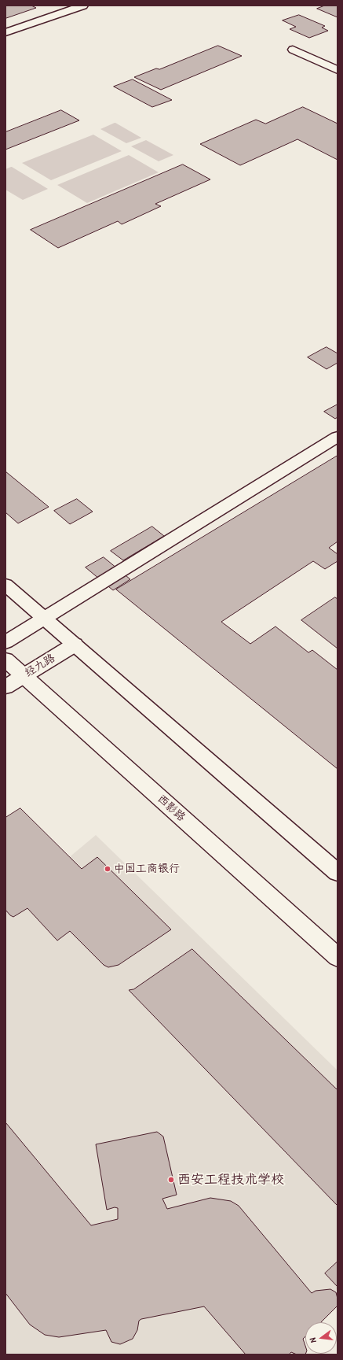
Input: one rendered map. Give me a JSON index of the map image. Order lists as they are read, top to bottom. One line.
{"streets":{"main road":["经九路","西影路"]},"crossings":[["经九路","西影路"]],"places":["中国工商银行","西安工程技术学校"],"north":"left"}
